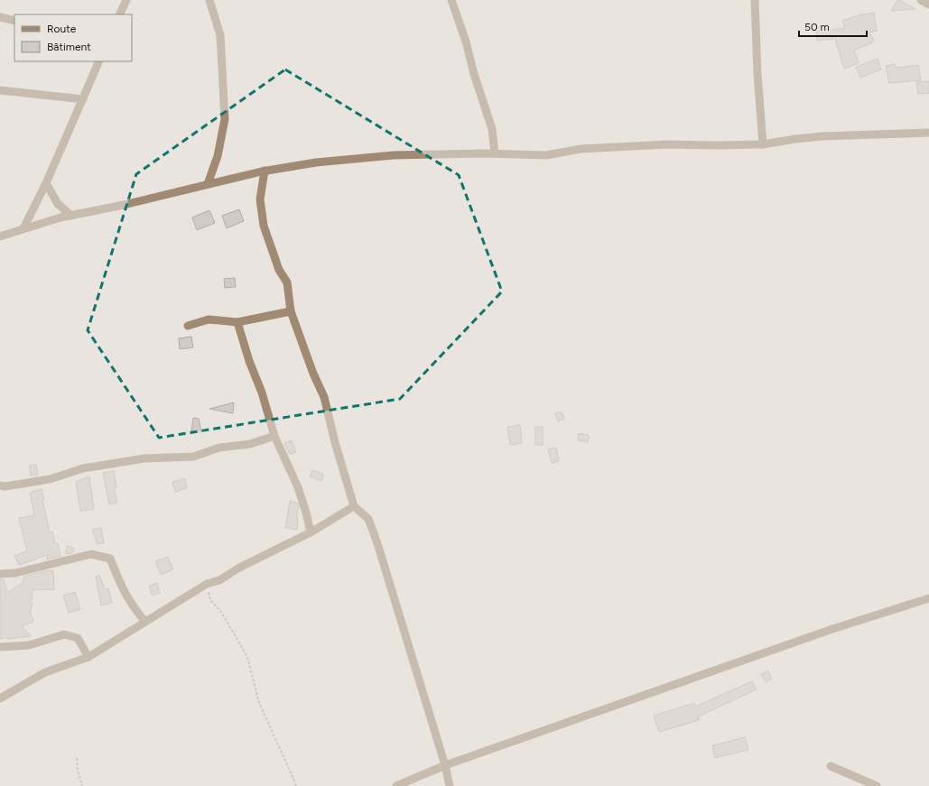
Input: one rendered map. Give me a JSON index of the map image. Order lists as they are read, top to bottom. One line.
{"legend":["Route","Bâtiment"],"scale_bar":"50 m"}
